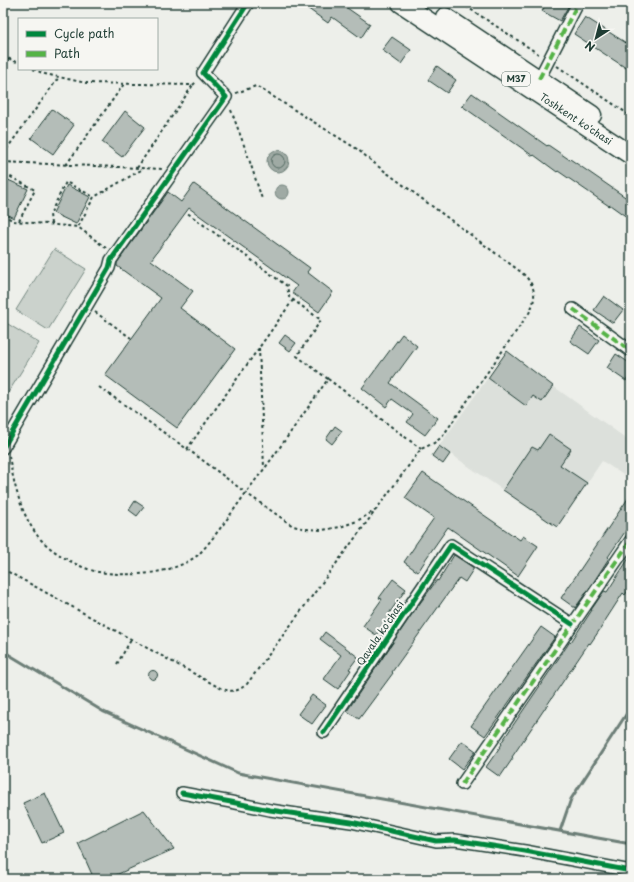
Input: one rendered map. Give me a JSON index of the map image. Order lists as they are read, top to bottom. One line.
{"streets":{"highway":["M37","Toshkent ko'chasi"],"street":["Qavala ko'chasi"]},"legend":["Cycle path","Path"],"north":"bottom left"}
